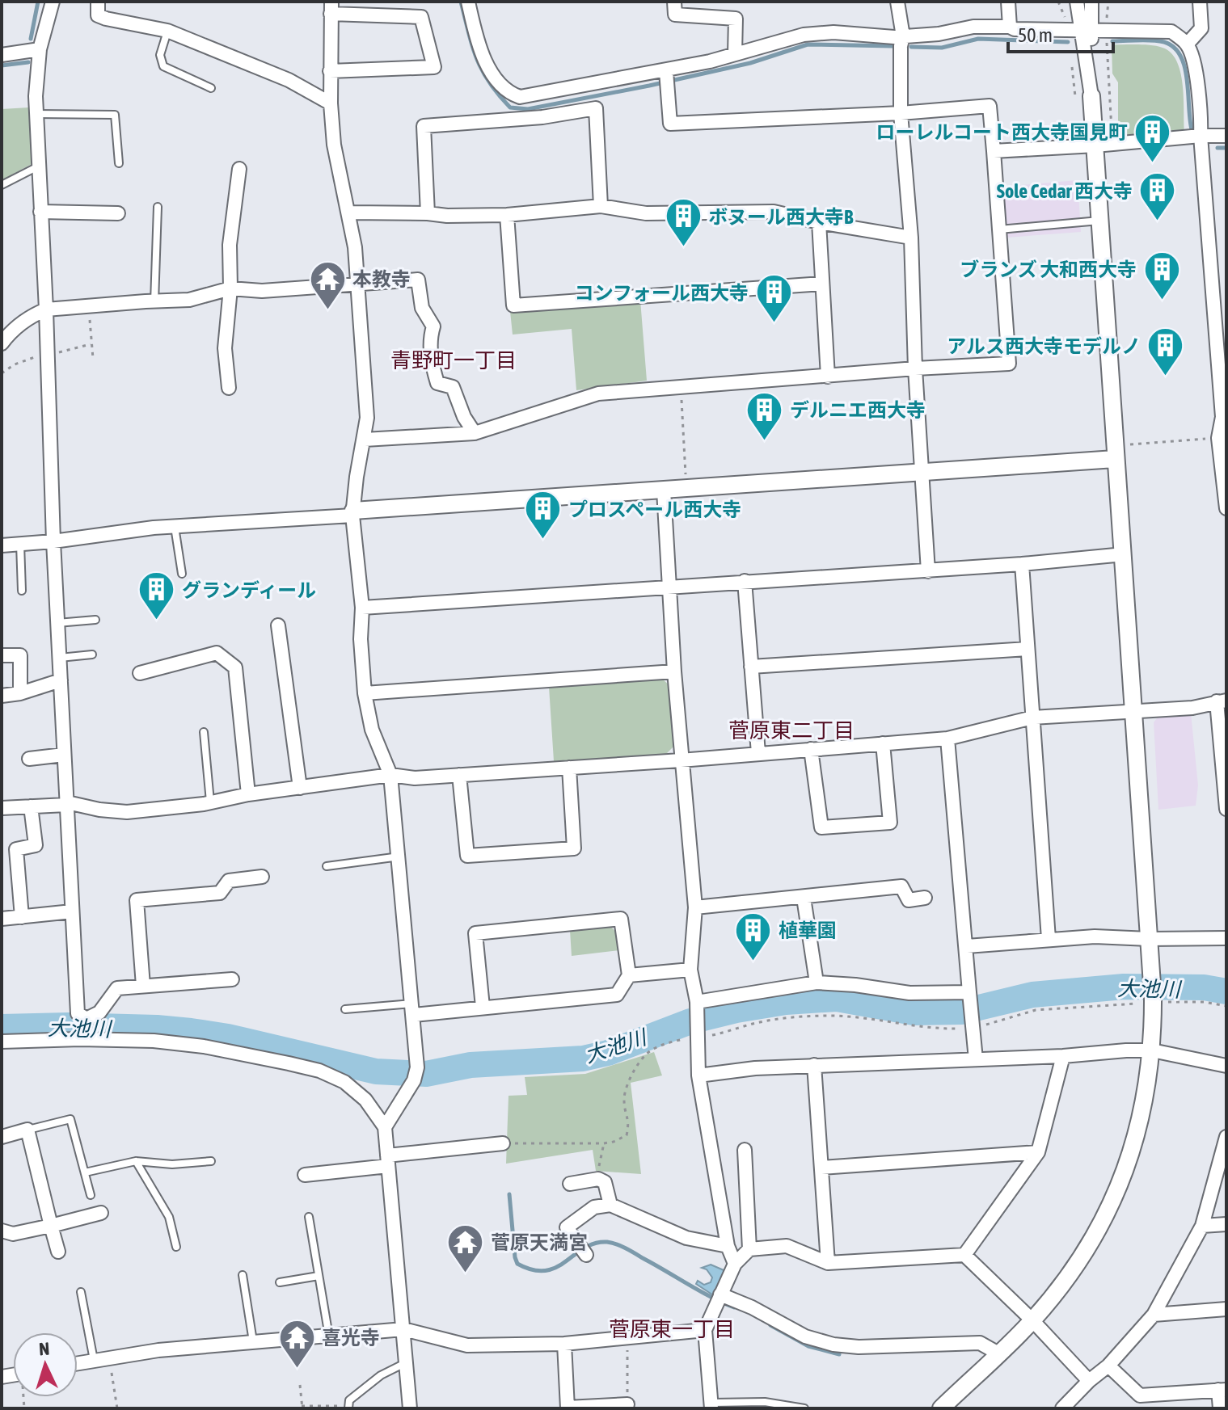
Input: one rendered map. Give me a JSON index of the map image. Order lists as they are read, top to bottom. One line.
{"districts":["青野町一丁目","菅原東二丁目","菅原東一丁目"],"water":["大池川"],"places":{"building":["ローレルコート西大寺国見町","Sole Cedar 西大寺","ボヌール西大寺B","ブランズ 大和西大寺","コンフォール西大寺","アルス西大寺モデルノ","デルニエ西大寺","プロスペール西大寺","グランディール","植華園"],"temple":["本教寺","菅原天満宮","喜光寺"]},"scale_bar":"50 m","north":"top"}
